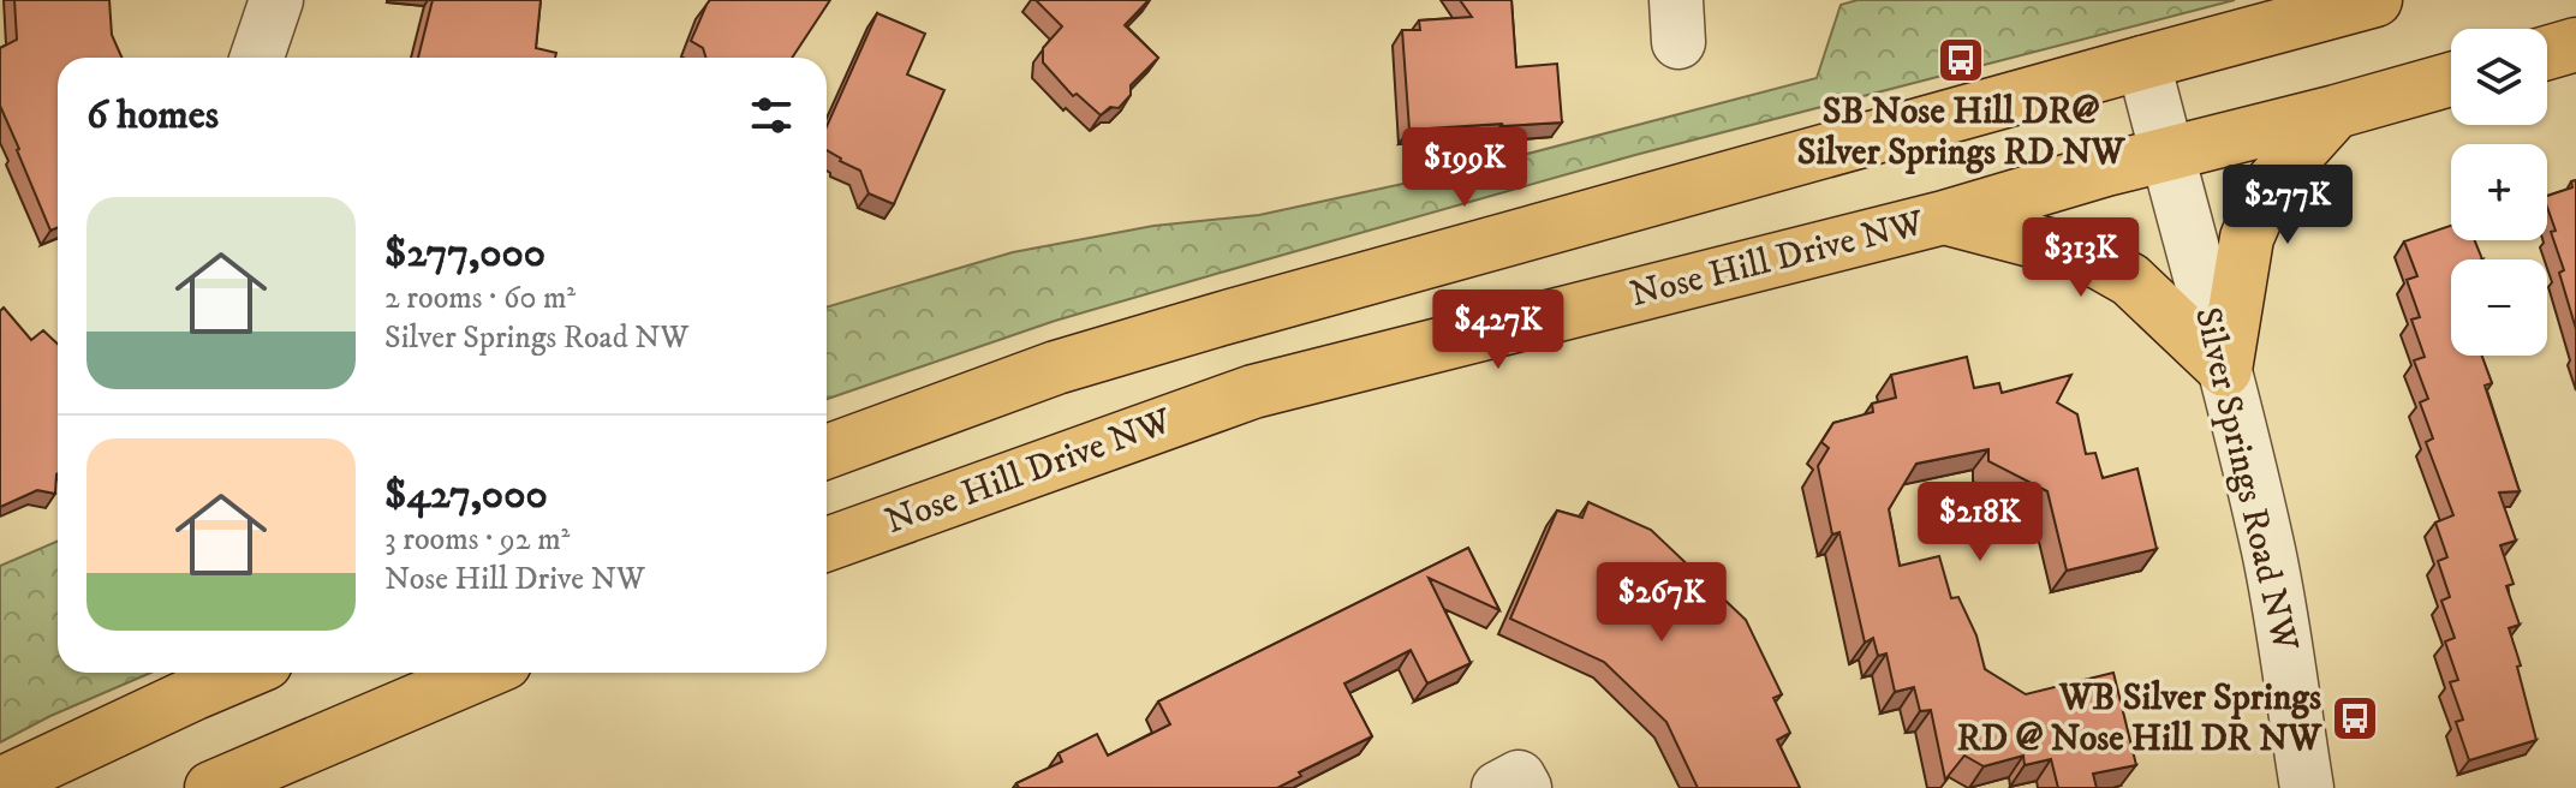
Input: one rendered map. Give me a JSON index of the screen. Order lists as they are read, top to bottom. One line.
{"streets":{"main road":["Nose Hill Drive NW"],"street":["Silver Springs Road NW"]},"crossings":[["Nose Hill Drive NW","Silver Springs Road NW"]],"places":{"bus stop":["SB Nose Hill DR@ Silver Springs RD NW","WB Silver Springs RD @ Nose Hill DR NW"]},"page":{"map_buttons":["+","−"],"heading":"6 homes","price":["$199K","$277K","$313K","$427K","$218K","$267K"],"list":[{"name":"$277,000","note":"2 rooms · 60 m² · Silver Springs Road NW"},{"name":"$427,000","note":"3 rooms · 92 m² · Nose Hill Drive NW"}]}}
